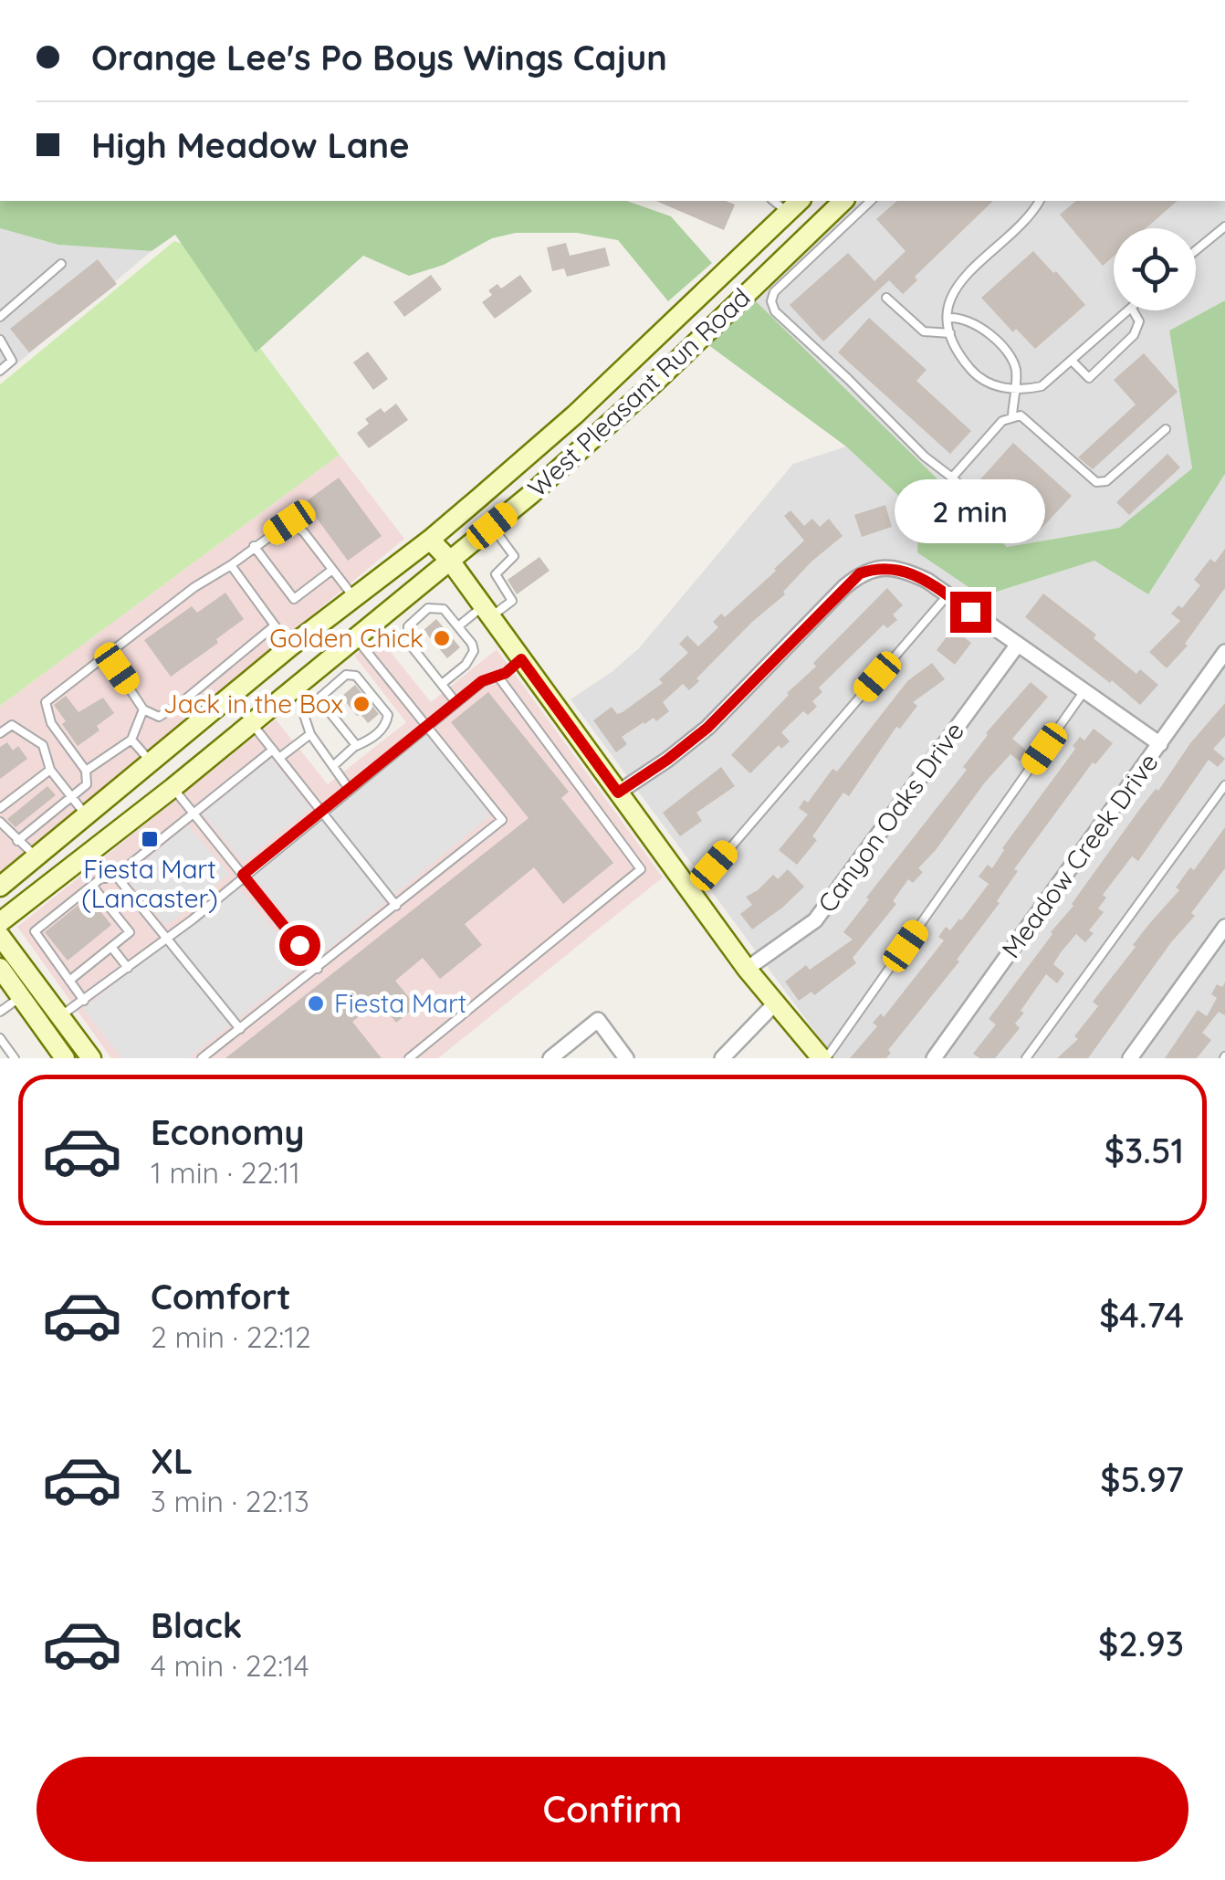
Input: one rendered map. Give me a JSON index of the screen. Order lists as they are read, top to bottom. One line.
{"streets":{"main road":["West Pleasant Run Road"],"street":["Canyon Oaks Drive","Meadow Creek Drive"]},"places":{"other":["Golden Chick","Jack in the Box","Fiesta Mart"],"transit":["Fiesta Mart (Lancaster)"]},"page":{"banner":["Orange Lee's Po Boys Wings Cajun","High Meadow Lane"],"bubble":"2 min","list":[{"name":"Economy","note":"1 min · 22:11","value":"$3.51"},{"name":"Comfort","note":"2 min · 22:12","value":"$4.74"},{"name":"XL","note":"3 min · 22:13","value":"$5.97"},{"name":"Black","note":"4 min · 22:14","value":"$2.93"}],"buttons":"Confirm"}}
